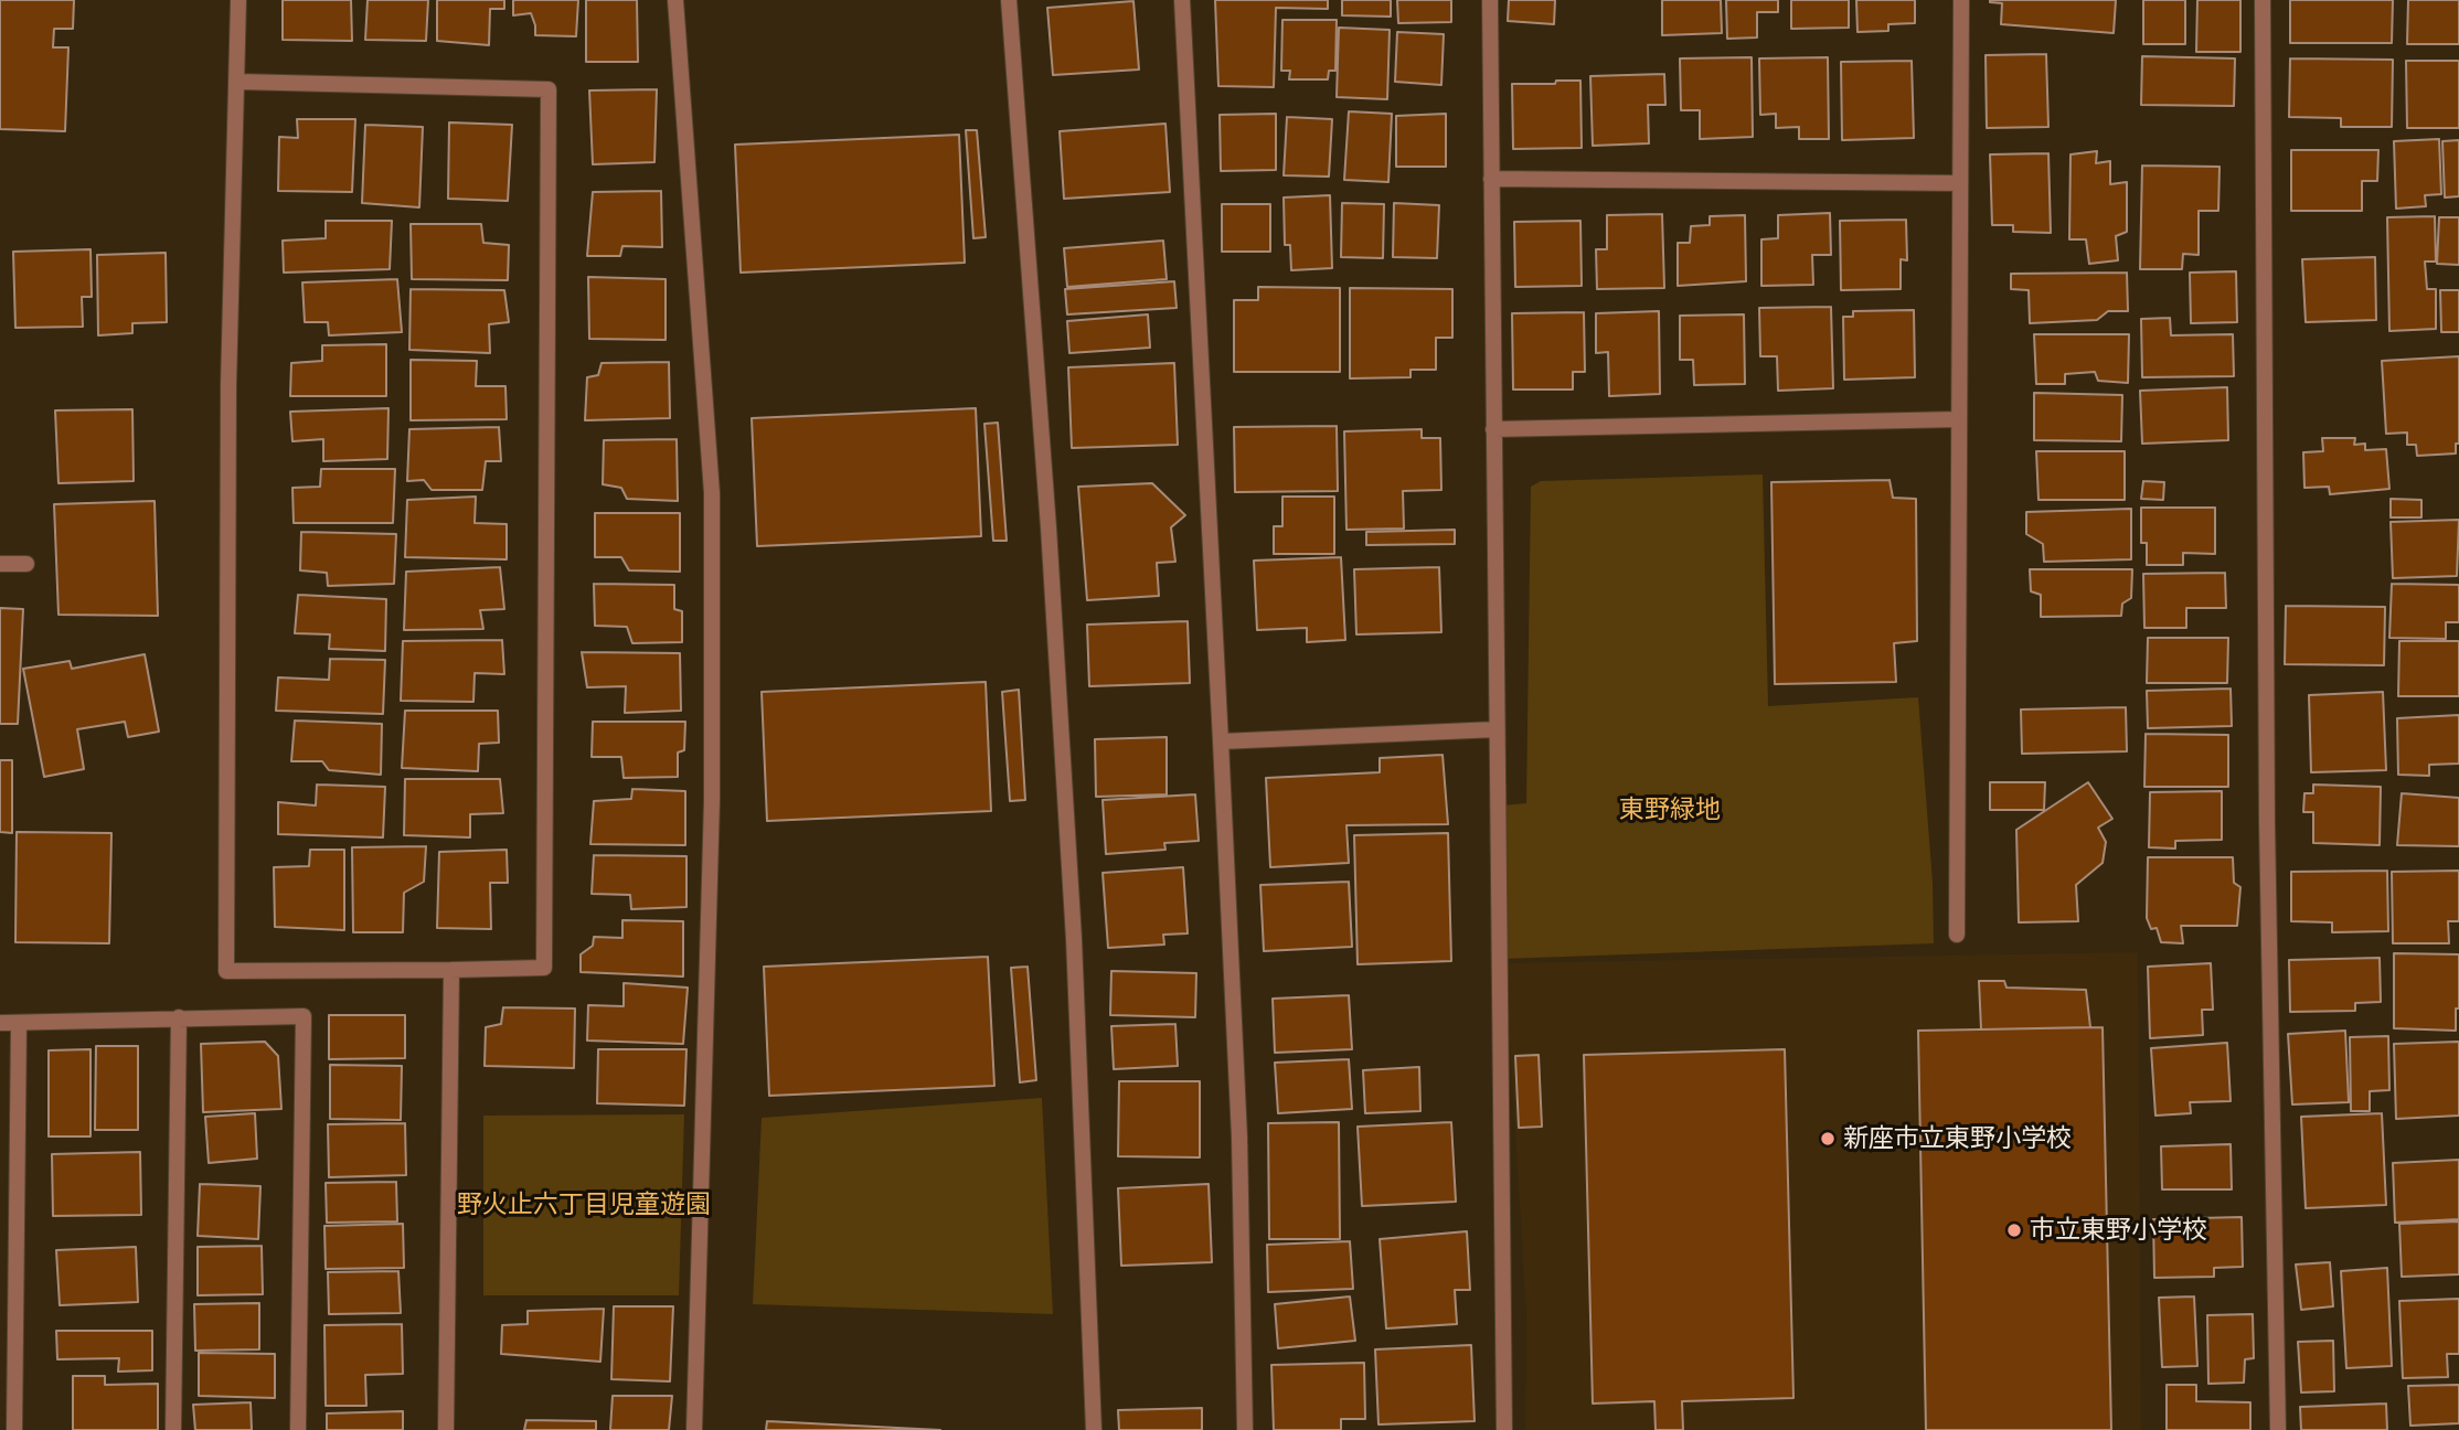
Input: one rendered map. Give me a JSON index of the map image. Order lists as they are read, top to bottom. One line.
{"parks":["東野緑地","野火止六丁目児童遊園"],"places":["新座市立東野小学校","市立東野小学校"]}
